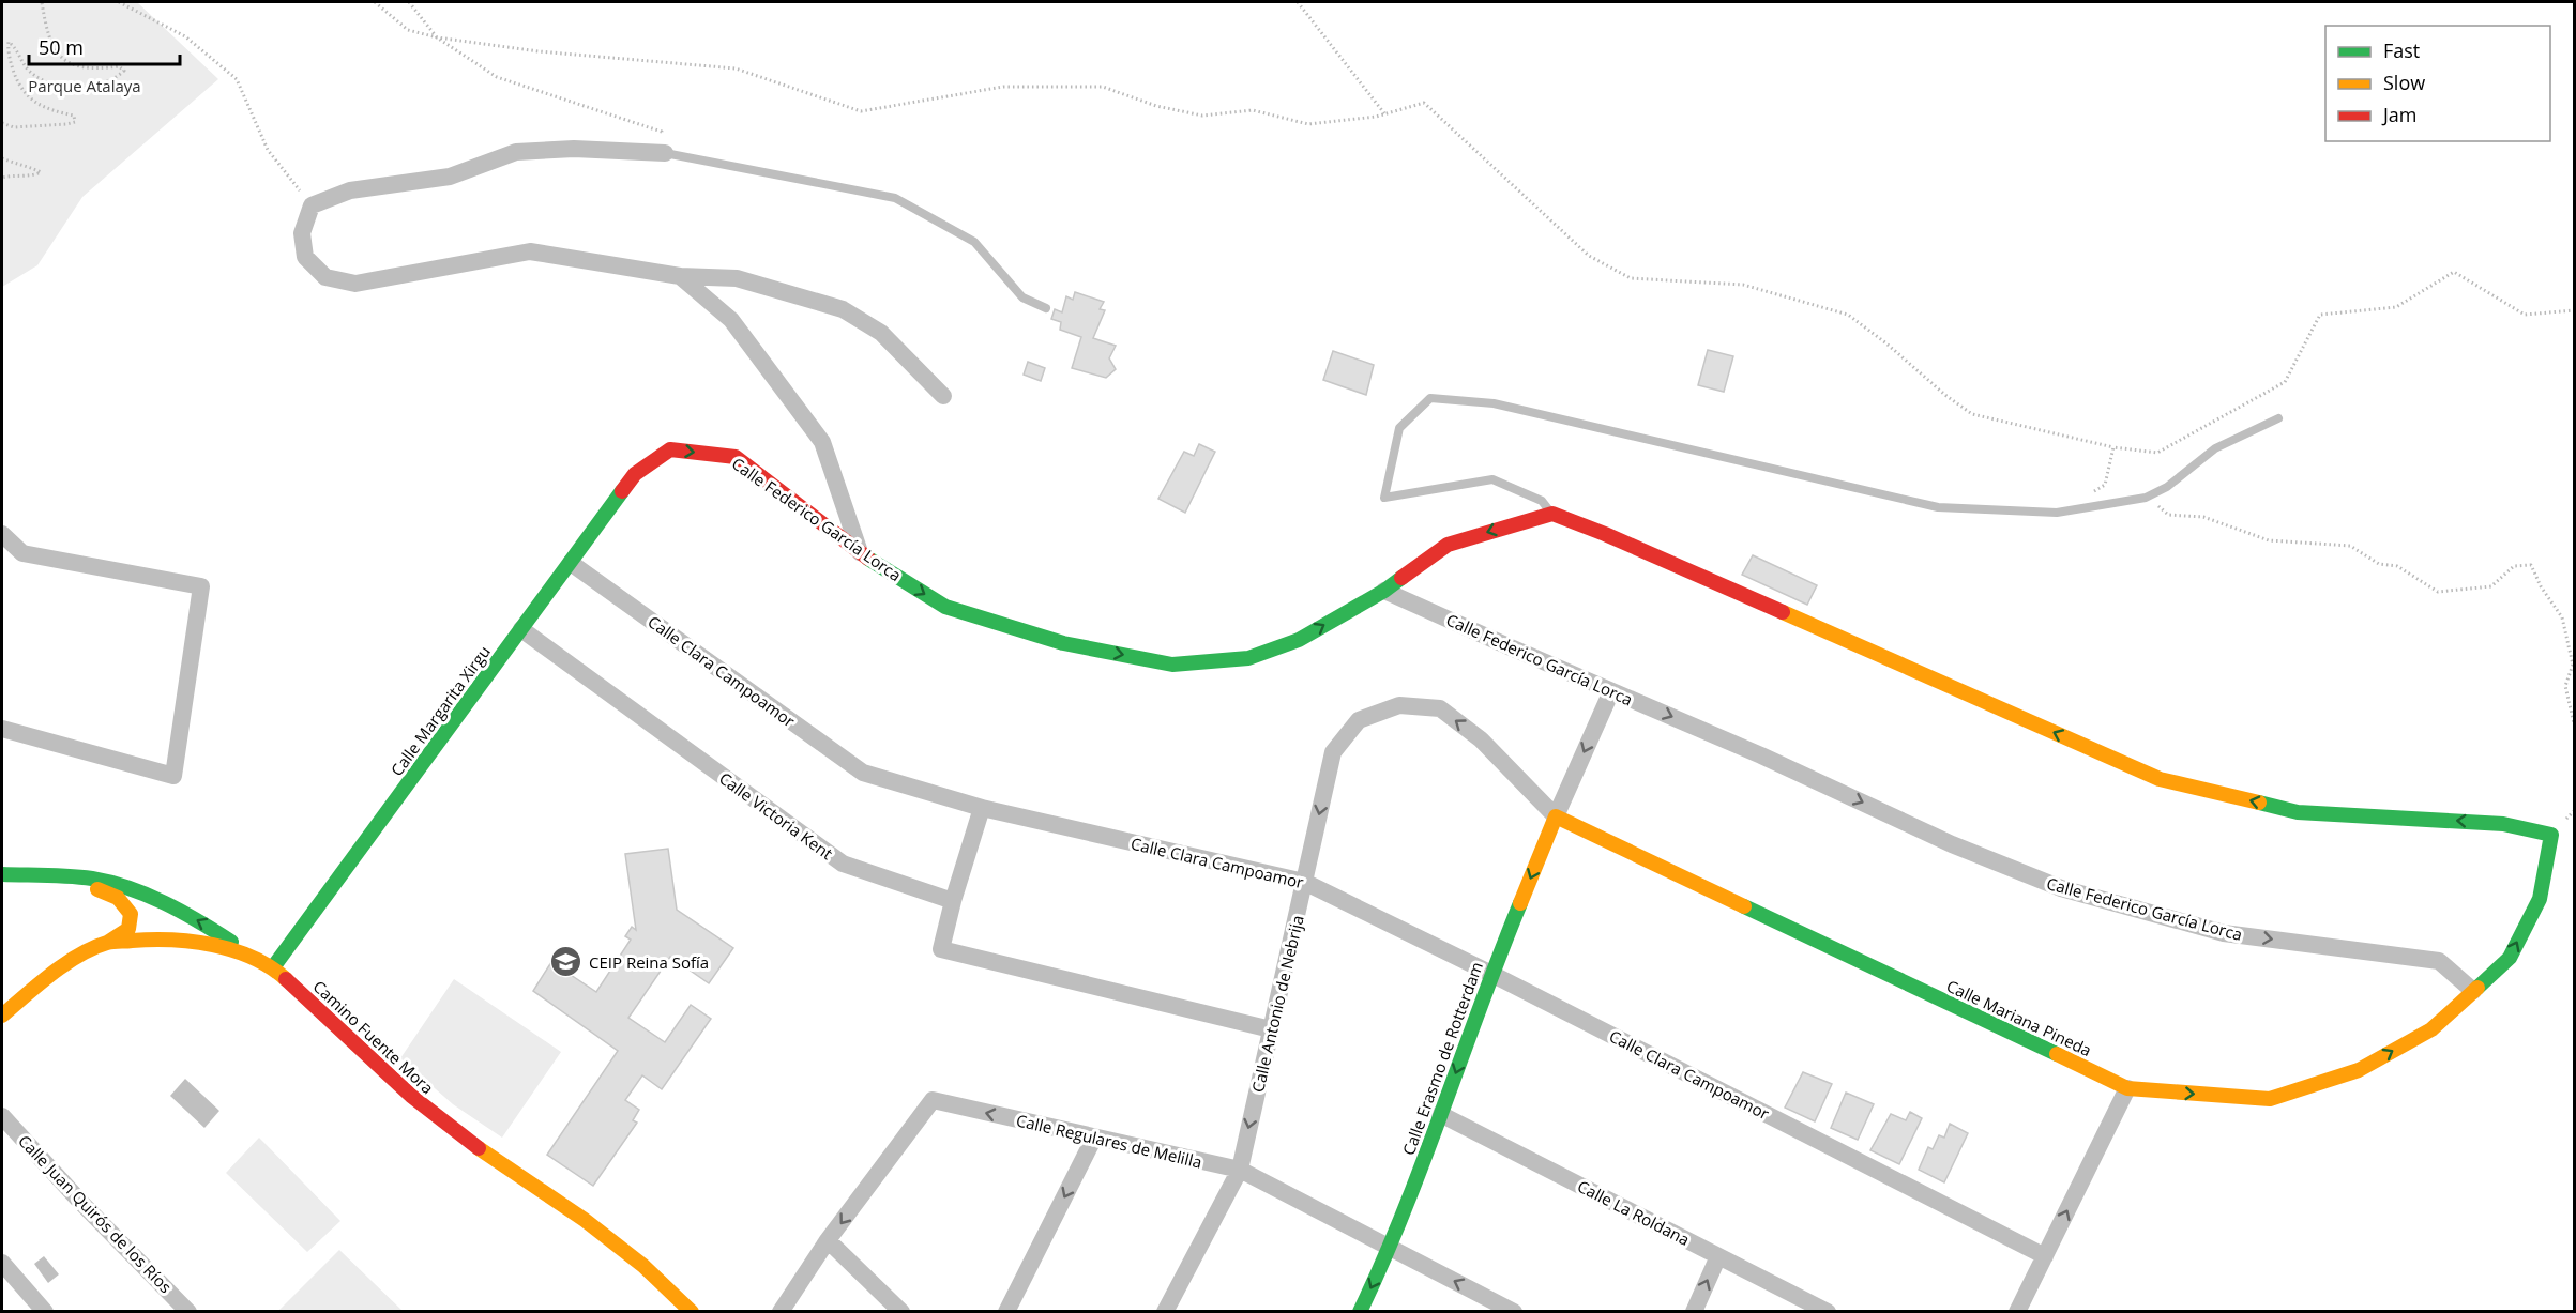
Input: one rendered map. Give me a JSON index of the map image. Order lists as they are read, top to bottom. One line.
{"streets":{"street":["Calle Federico García Lorca","Calle Clara Campoamor","Calle Margarita Xirgu","Calle Victoria Kent","Calle Antonio de Nebrija","Calle Mariana Pineda","Camino Fuente Mora","Calle Erasmo de Rotterdam","Calle Regulares de Melilla","Calle La Roldana","Calle Juan Quirós de los Ríos"]},"crossings":[["Calle Federico García Lorca","Calle Margarita Xirgu"],["Calle Federico García Lorca","Calle Mariana Pineda"],["Calle Clara Campoamor","Calle Margarita Xirgu"],["Calle Clara Campoamor","Calle Antonio de Nebrija"],["Calle Clara Campoamor","Calle Erasmo de Rotterdam"],["Calle Margarita Xirgu","Calle Victoria Kent"],["Calle Margarita Xirgu","Camino Fuente Mora"],["Calle Antonio de Nebrija","Calle Mariana Pineda"],["Calle Antonio de Nebrija","Calle Erasmo de Rotterdam"],["Calle Antonio de Nebrija","Calle Regulares de Melilla"],["Calle Mariana Pineda","Calle Erasmo de Rotterdam"],["Calle Erasmo de Rotterdam","Calle Regulares de Melilla"],["Calle Erasmo de Rotterdam","Calle La Roldana"]],"one_way":["Calle Federico García Lorca","Calle Erasmo de Rotterdam","Calle Regulares de Melilla"],"parks":["Parque Atalaya"],"places":{"school or university":["CEIP Reina Sofía"]},"legend":["Fast","Slow","Jam"],"scale_bar":"50 m"}
